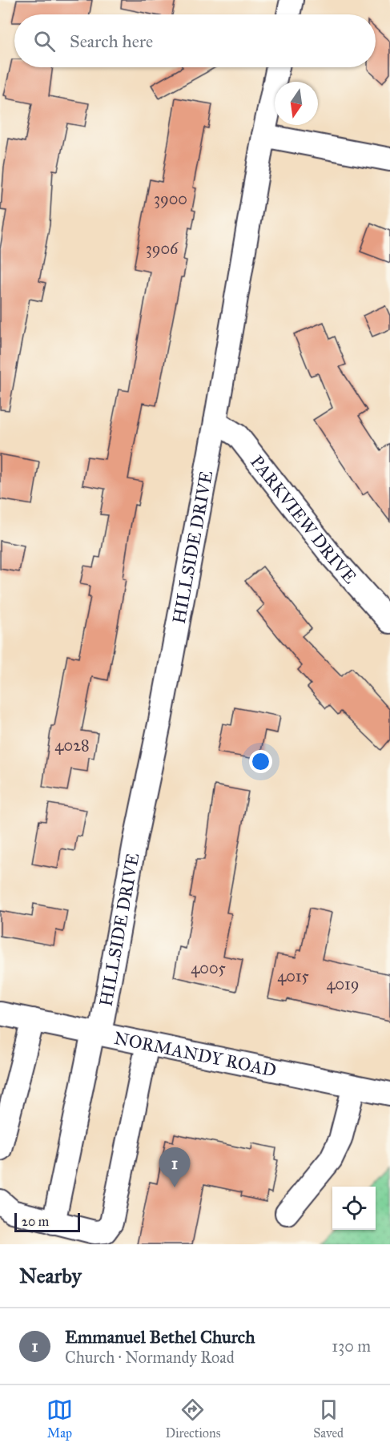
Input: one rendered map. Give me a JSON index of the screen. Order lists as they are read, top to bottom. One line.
{"streets":{"street":["PARKVIEW DRIVE","HILLSIDE DRIVE","NORMANDY ROAD"]},"crossings":[["PARKVIEW DRIVE","HILLSIDE DRIVE"],["HILLSIDE DRIVE","NORMANDY ROAD"]],"house_numbers":["3900","3906","4028","4005","4015","4019"],"scale_bar":"20 m","north":"bottom","page":{"search":"Search here","pins":"1","scale":"20 m","heading":"Nearby","list":[{"mark":"1","name":"Emmanuel Bethel Church","note":"Church · Normandy Road","value":"130 m"}],"nav":["Map","Directions","Saved"]}}
